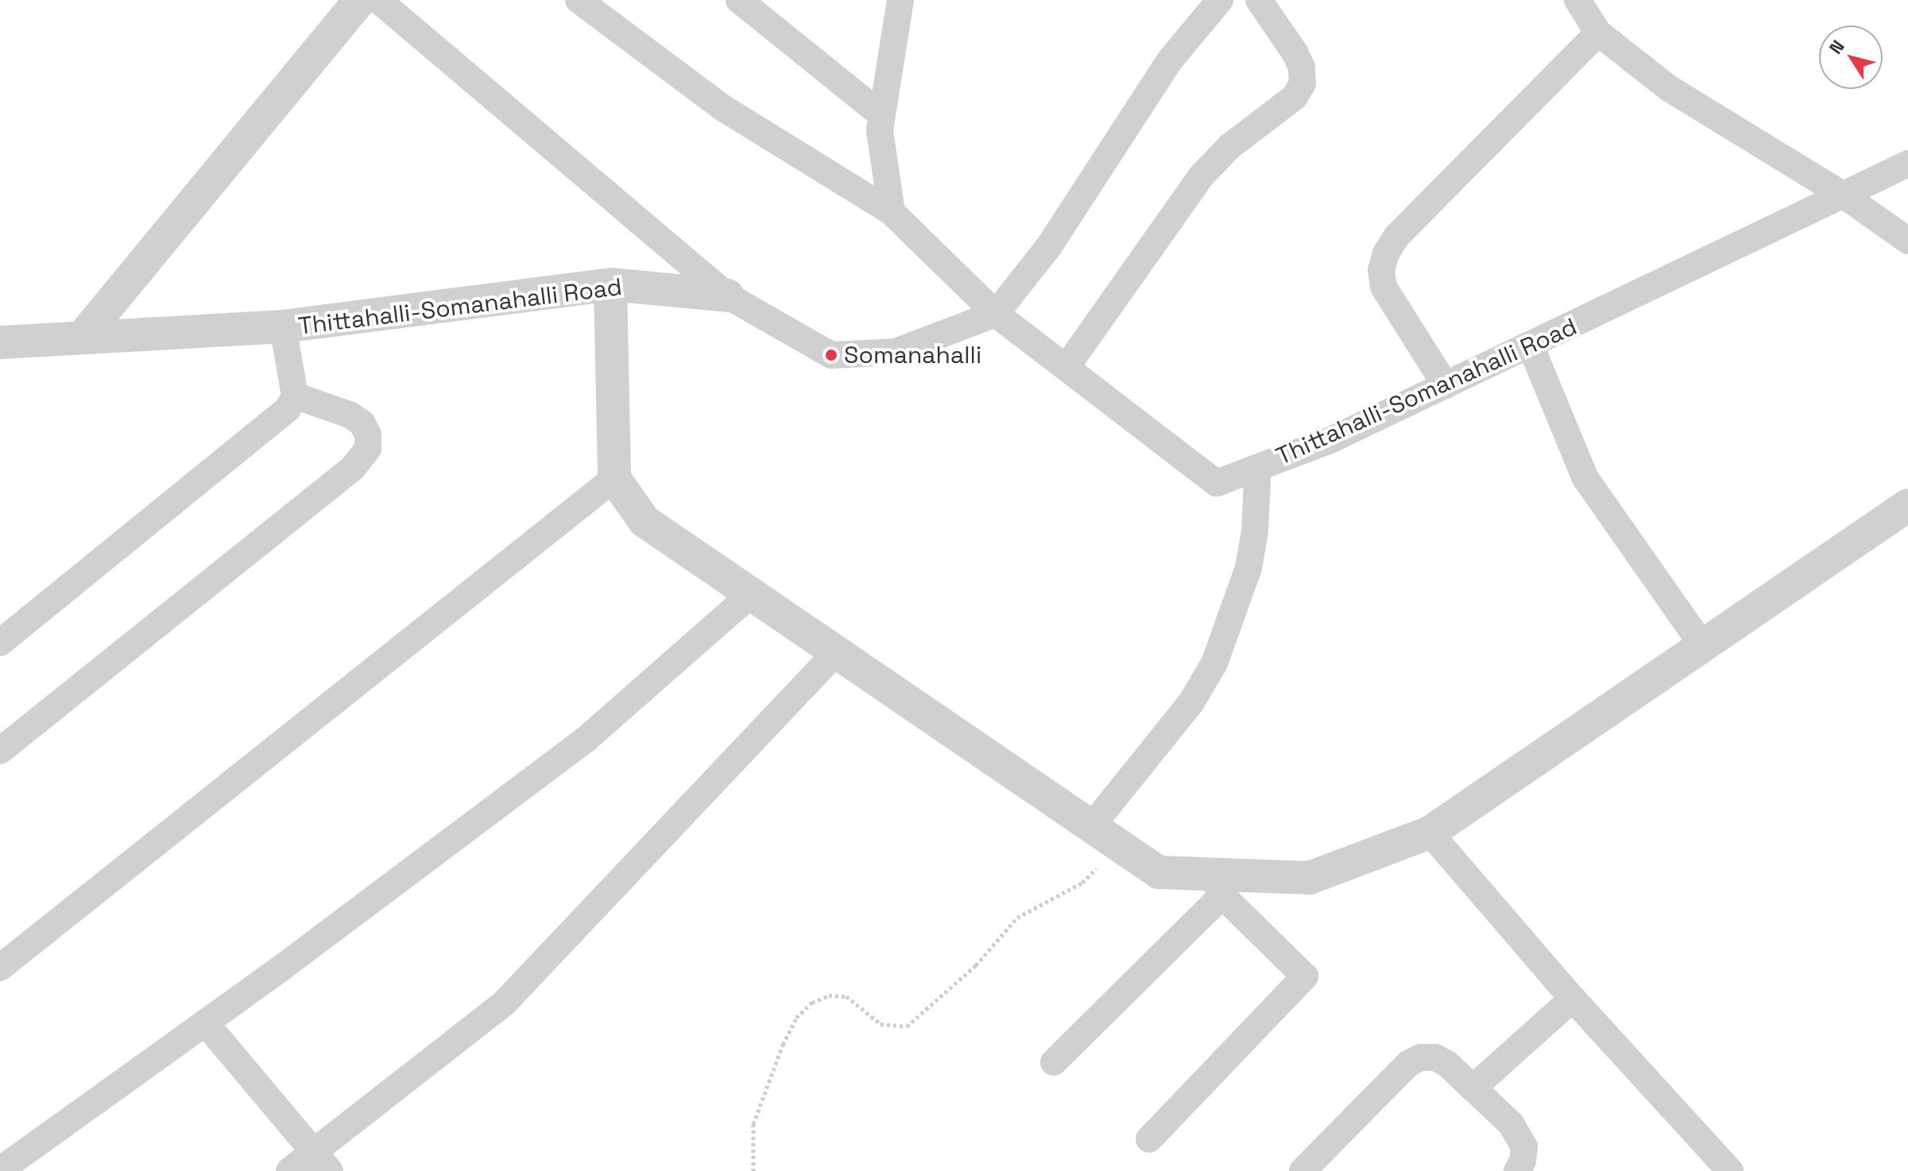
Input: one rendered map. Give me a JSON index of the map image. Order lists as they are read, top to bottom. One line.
{"streets":{"street":["Thittahalli-Somanahalli Road"]},"places":["Somanahalli"],"north":"top left"}
